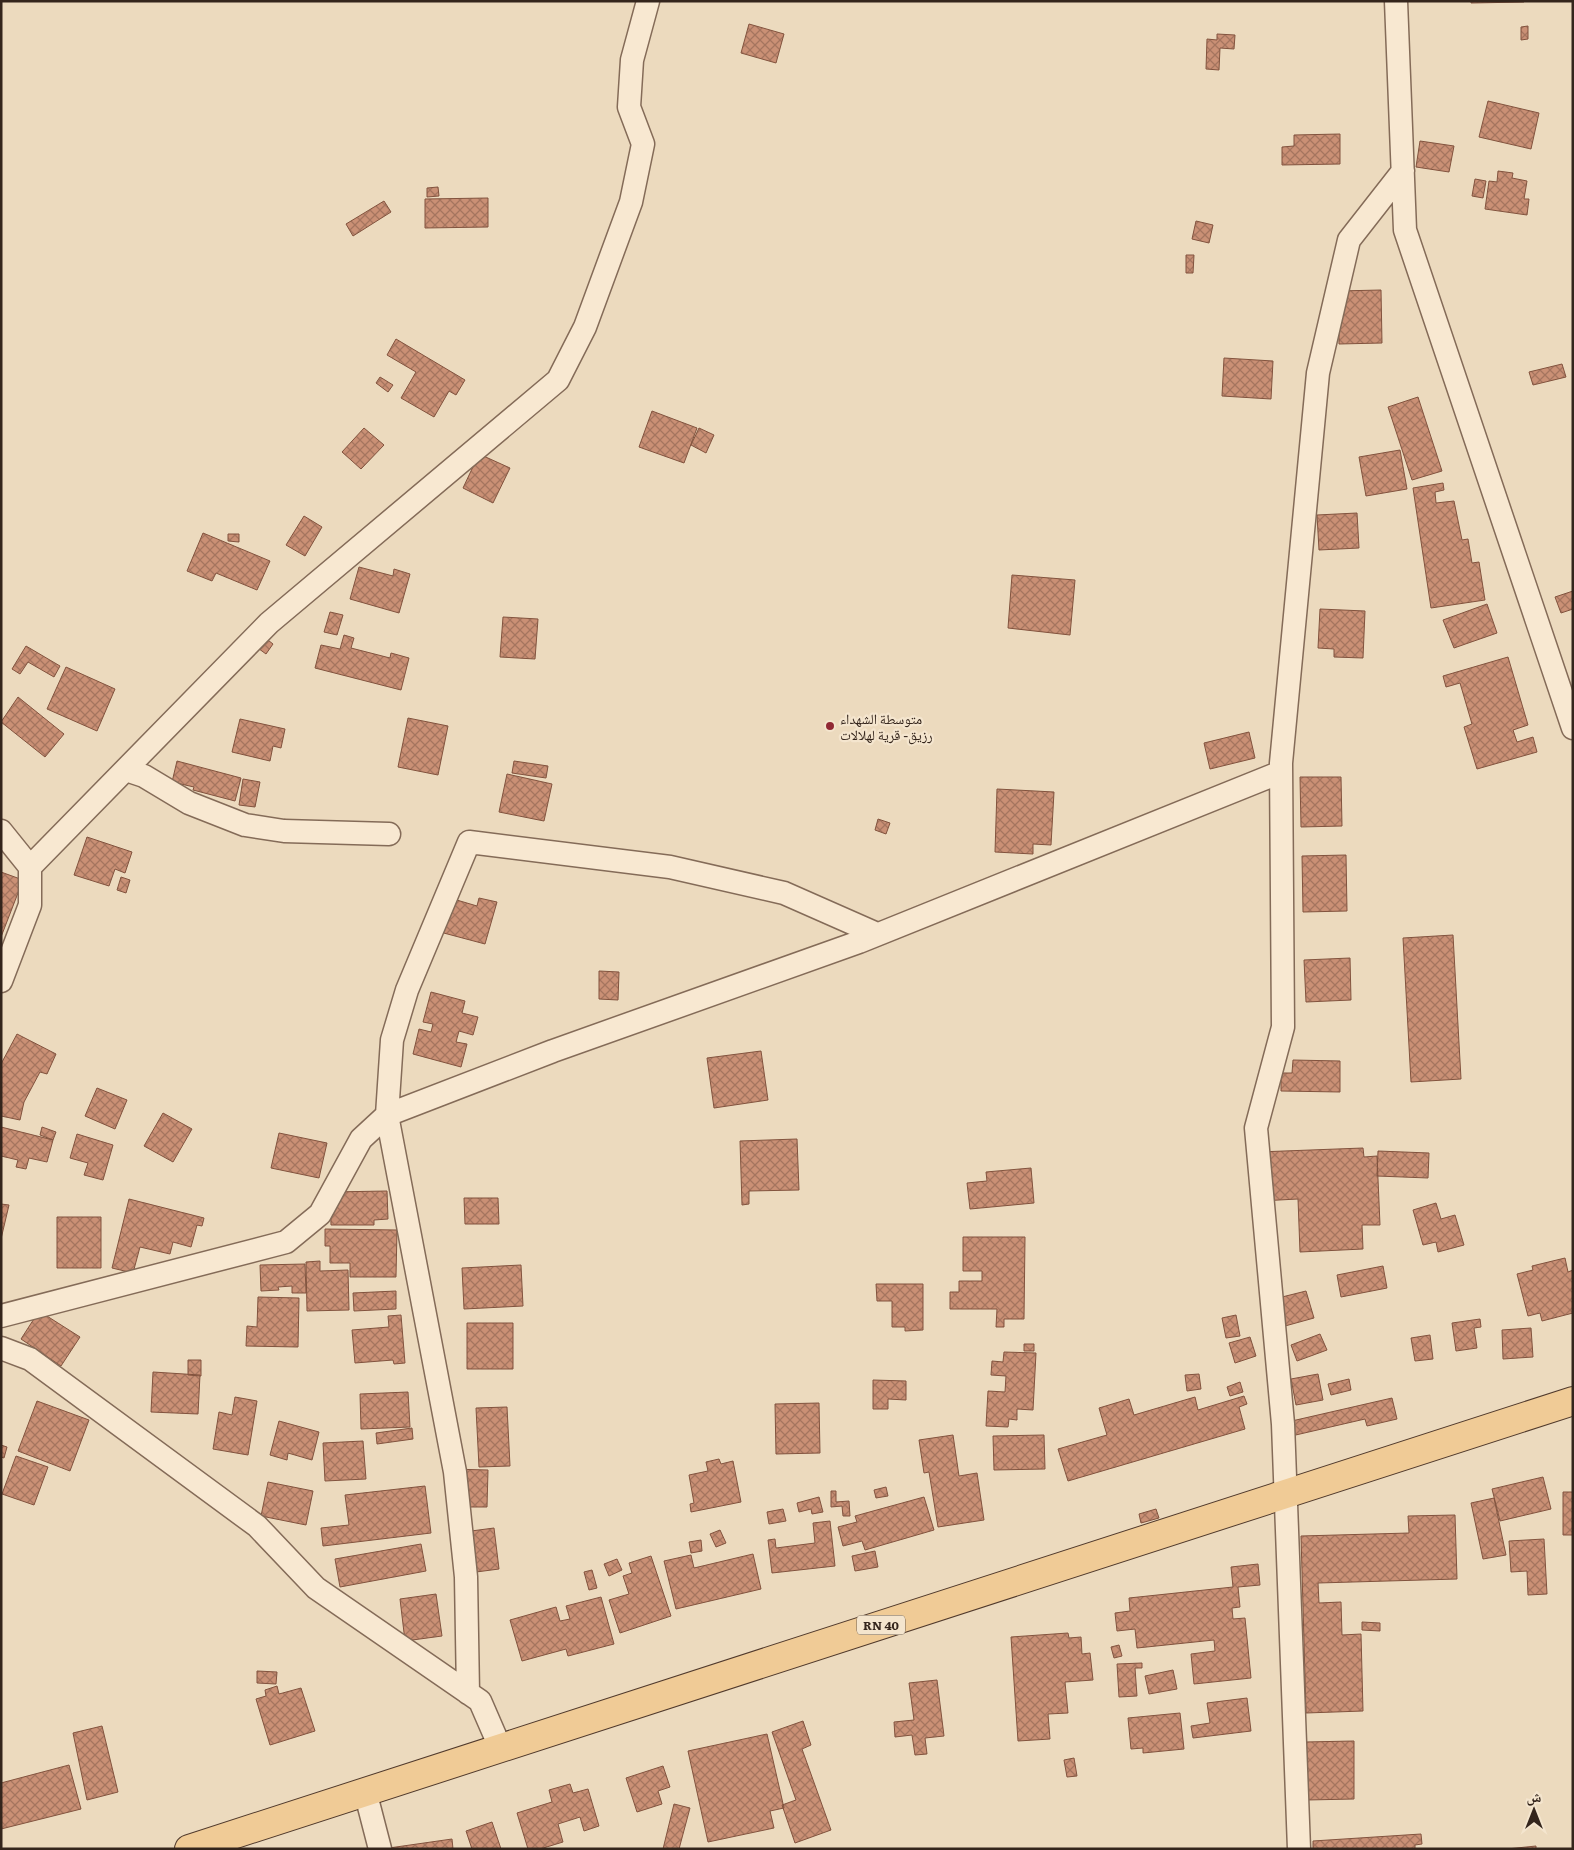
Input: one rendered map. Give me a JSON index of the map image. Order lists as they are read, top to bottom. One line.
{"streets":{"main road":["RN 40"]},"places":["متوسطة الشهداء رزيق- قرية لهلالات"],"north":"top"}
